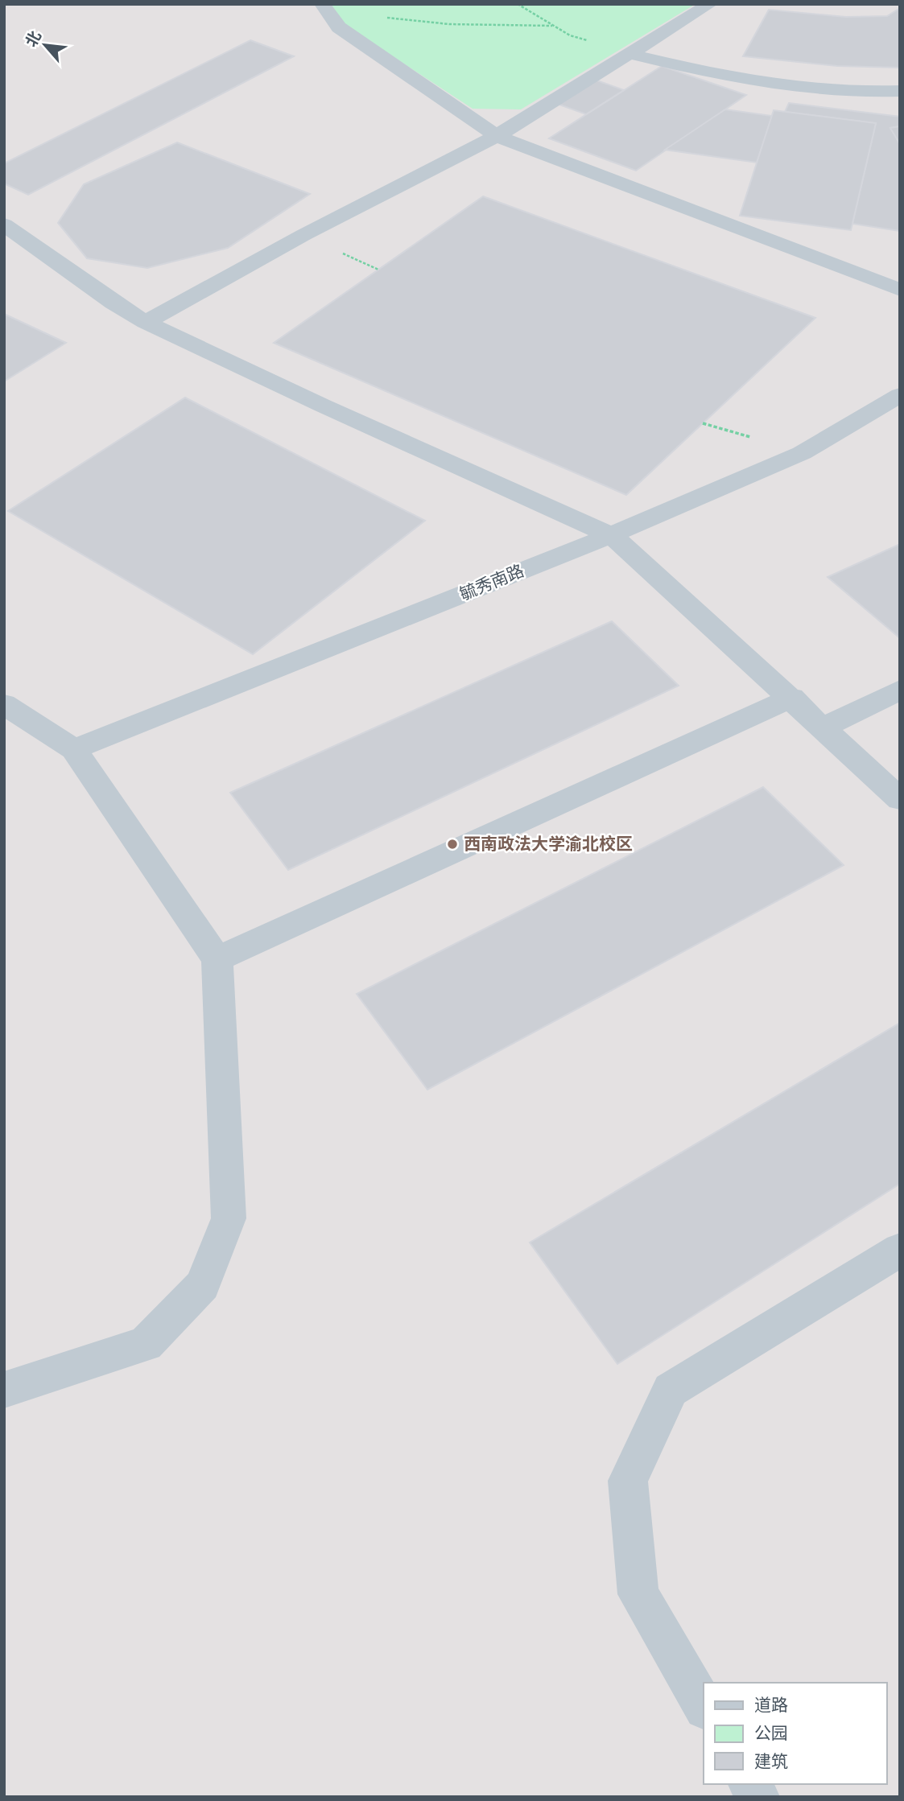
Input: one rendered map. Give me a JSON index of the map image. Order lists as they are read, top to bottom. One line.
{"streets":{"street":["毓秀南路"]},"places":["西南政法大学渝北校区"],"legend":["道路","公园","建筑"],"north":"top left"}
